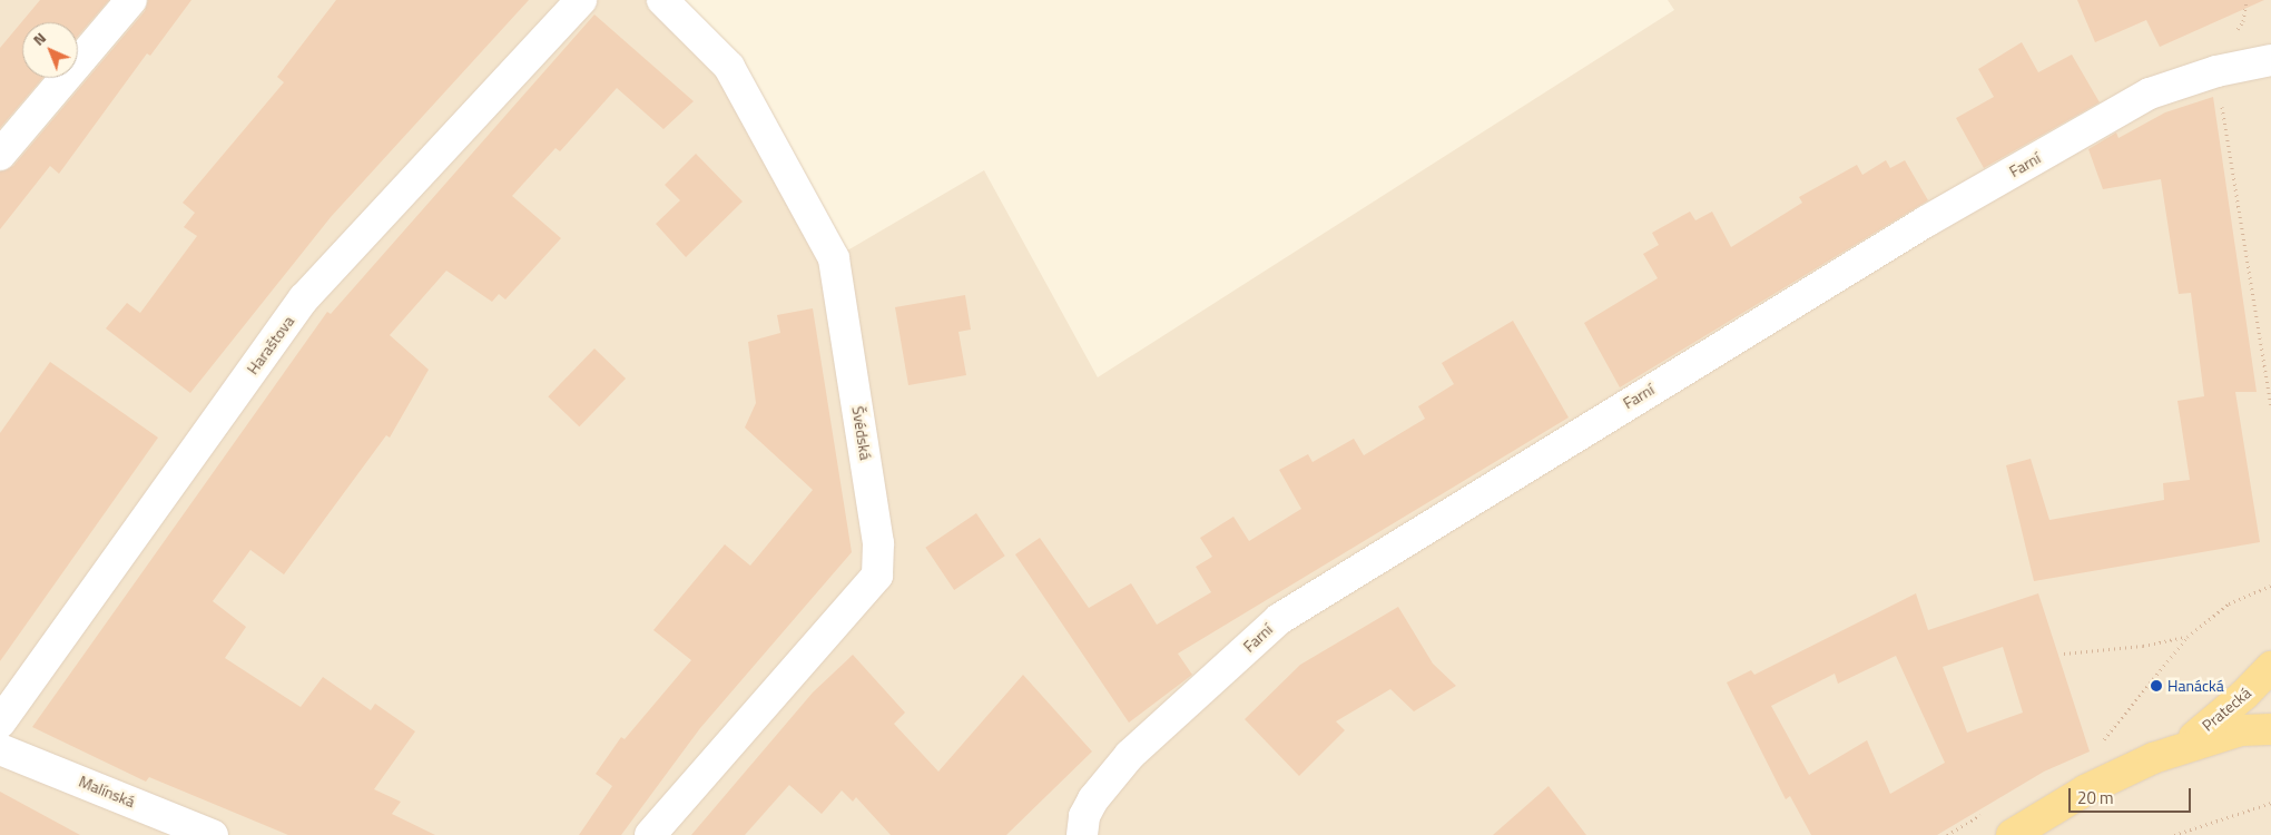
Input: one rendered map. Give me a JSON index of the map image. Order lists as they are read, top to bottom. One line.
{"streets":{"main road":["Pratecká"],"street":["Farní","Haraštova","Švédská","Malínská"]},"places":["Hanácká"],"scale_bar":"20 m","north":"top left"}
